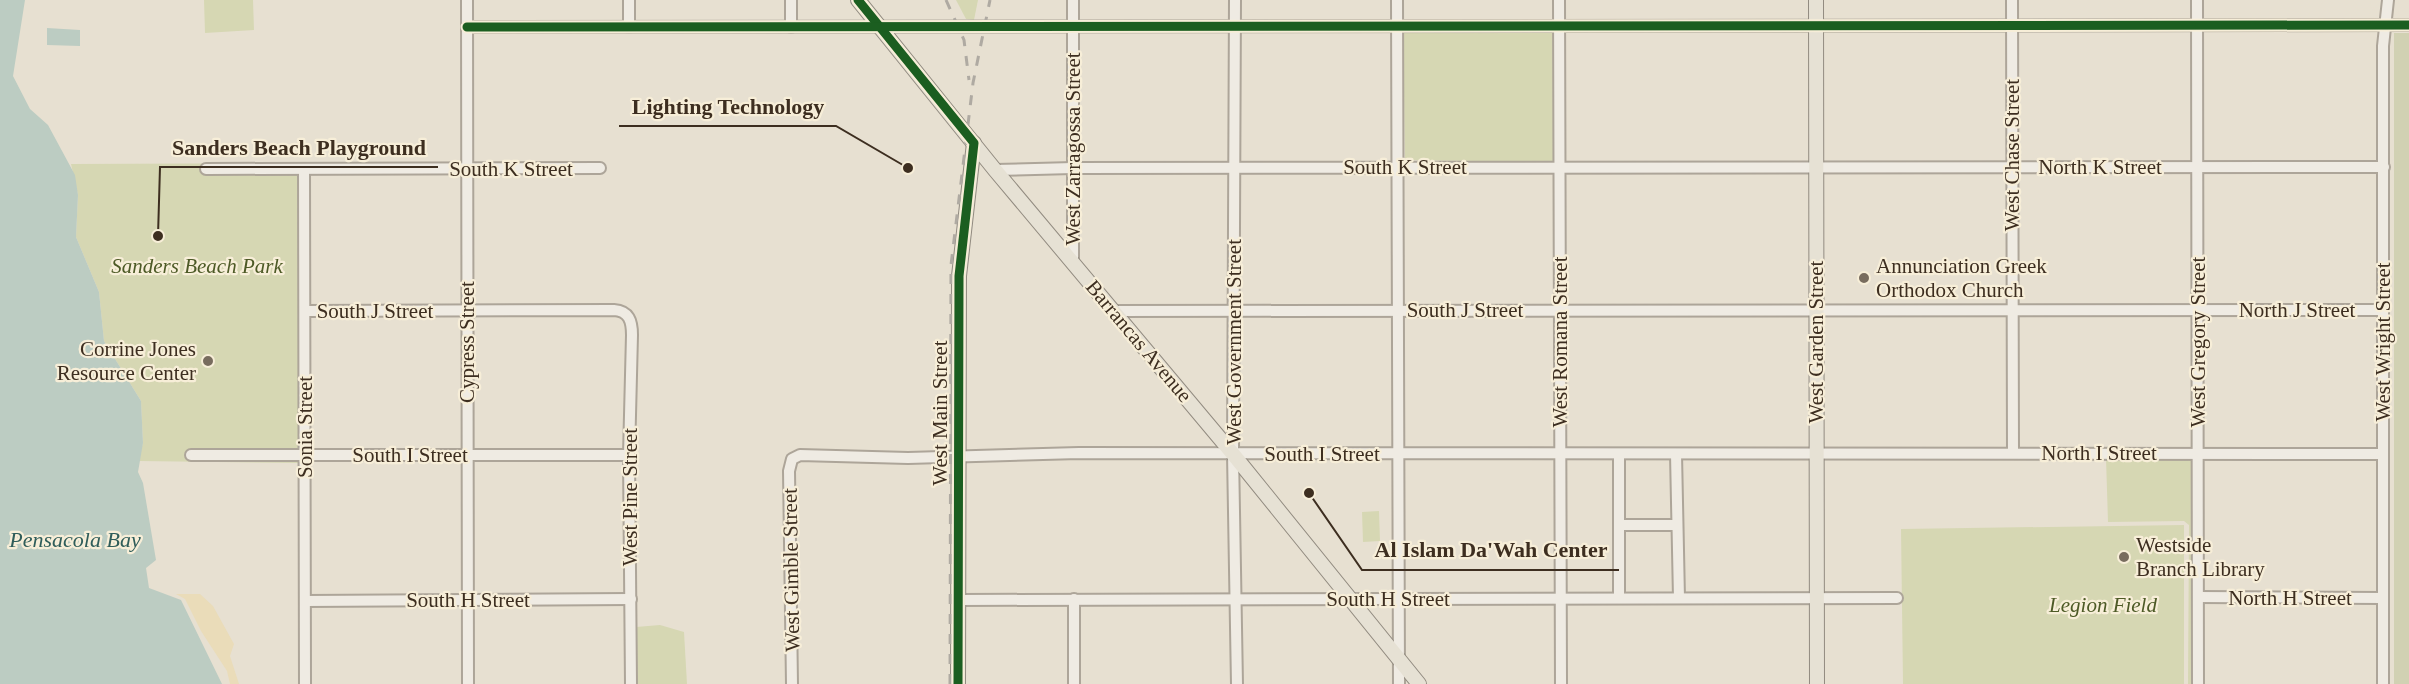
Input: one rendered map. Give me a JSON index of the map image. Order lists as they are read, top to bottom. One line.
{"streets":{"main road":["Barrancas Avenue","West Garden Street","West Main Street"],"street":["West Zarragossa Street","West Chase Street","South K Street","North K Street","South J Street","North J Street","Cypress Street","West Government Street","West Romana Street","West Gregory Street","West Wright Street","Sonia Street","North I Street","South I Street","West Pine Street","West Gimble Street","North H Street","South H Street"]},"crossings":[["West Zarragossa Street","South K Street"],["West Zarragossa Street","Barrancas Avenue"],["West Chase Street","North K Street"],["West Chase Street","North J Street"],["West Chase Street","North I Street"],["South K Street","North K Street"],["South K Street","Barrancas Avenue"],["South K Street","Cypress Street"],["South K Street","West Government Street"],["South K Street","West Romana Street"],["South K Street","West Garden Street"],["South K Street","Sonia Street"],["North K Street","West Garden Street"],["North K Street","West Gregory Street"],["North K Street","West Wright Street"],["South J Street","North J Street"],["South J Street","Barrancas Avenue"],["South J Street","Cypress Street"],["South J Street","West Government Street"],["South J Street","West Romana Street"],["South J Street","West Garden Street"],["South J Street","Sonia Street"],["South J Street","West Pine Street"],["North J Street","West Garden Street"],["North J Street","West Gregory Street"],["North J Street","West Wright Street"],["Barrancas Avenue","West Government Street"],["Barrancas Avenue","West Main Street"],["Barrancas Avenue","South I Street"],["Barrancas Avenue","South H Street"],["Cypress Street","South I Street"],["Cypress Street","South H Street"],["West Government Street","South I Street"],["West Government Street","South H Street"],["West Romana Street","South I Street"],["West Romana Street","South H Street"],["West Garden Street","North I Street"],["West Garden Street","South I Street"],["West Garden Street","South H Street"],["West Gregory Street","North I Street"],["West Gregory Street","North H Street"],["West Wright Street","North I Street"],["West Wright Street","North H Street"],["West Main Street","South I Street"],["West Main Street","South H Street"],["Sonia Street","South I Street"],["Sonia Street","South H Street"],["North I Street","South I Street"],["South I Street","West Pine Street"],["South I Street","West Gimble Street"],["West Pine Street","South H Street"]],"water":["Pensacola Bay"],"parks":["Sanders Beach Park","Legion Field"],"places":["Lighting Technology","Sanders Beach Playground","Annunciation Greek Orthodox Church","Corrine Jones Resource Center","Al Islam Da'Wah Center","Westside Branch Library"]}
